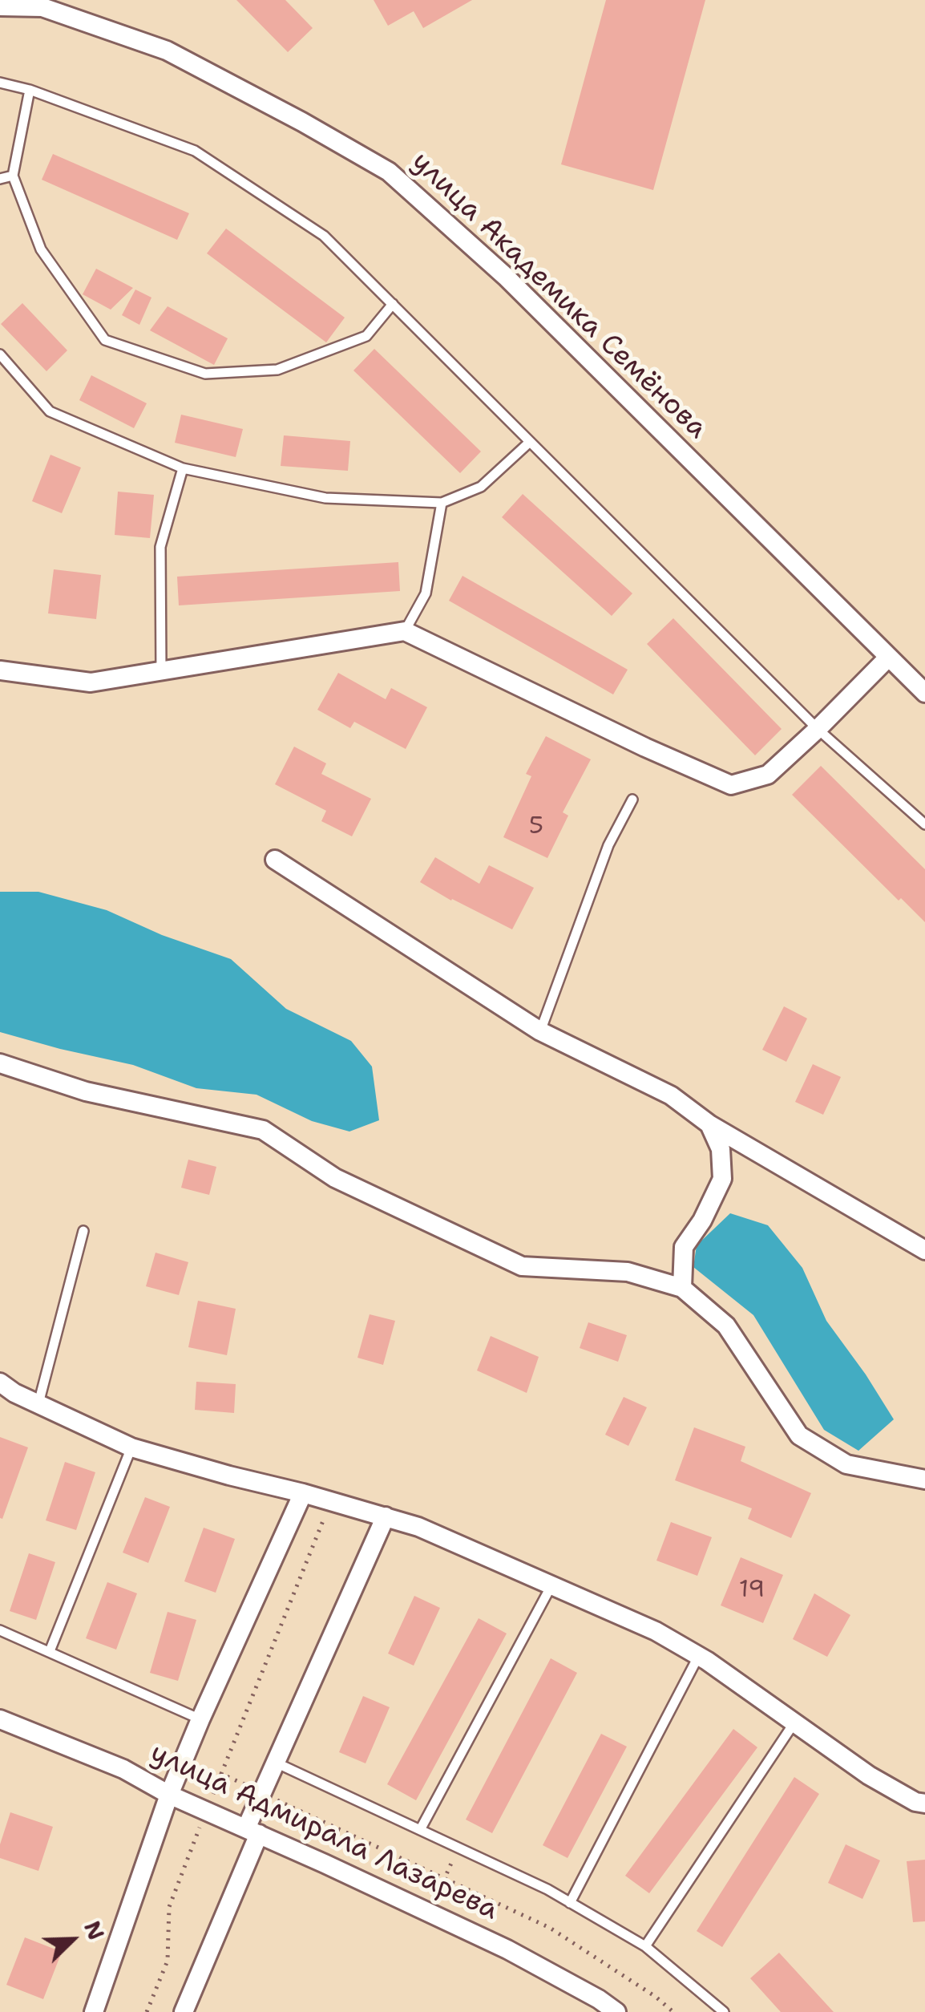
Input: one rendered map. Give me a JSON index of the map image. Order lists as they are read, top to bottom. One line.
{"streets":{"street":["улица Академика Семёнова","улица Адмирала Лазарева"]},"house_numbers":["5","19"],"north":"top right"}
